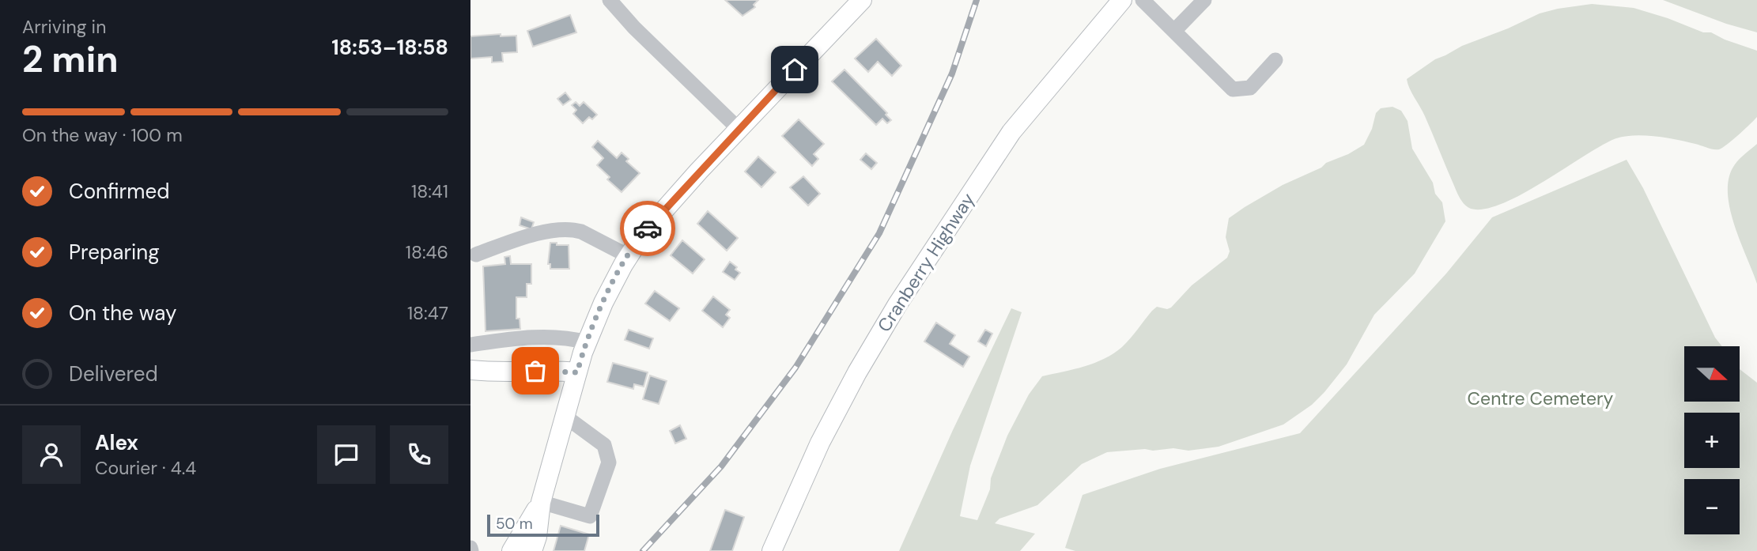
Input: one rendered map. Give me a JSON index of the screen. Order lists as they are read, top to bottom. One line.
{"streets":{"main road":["Cranberry Highway"]},"parks":["Centre Cemetery"],"scale_bar":"50 m","north":"right","page":{"heading":["2 min","Arriving in","18:53–18:58"],"panel":["Alex","Courier · 4.4"],"bar":"On the way · 100 m","list":[["Confirmed","18:41"],["Preparing","18:46"],["On the way","18:47"],"Delivered"],"map_buttons":["+","−"],"scale":"50 m"}}
